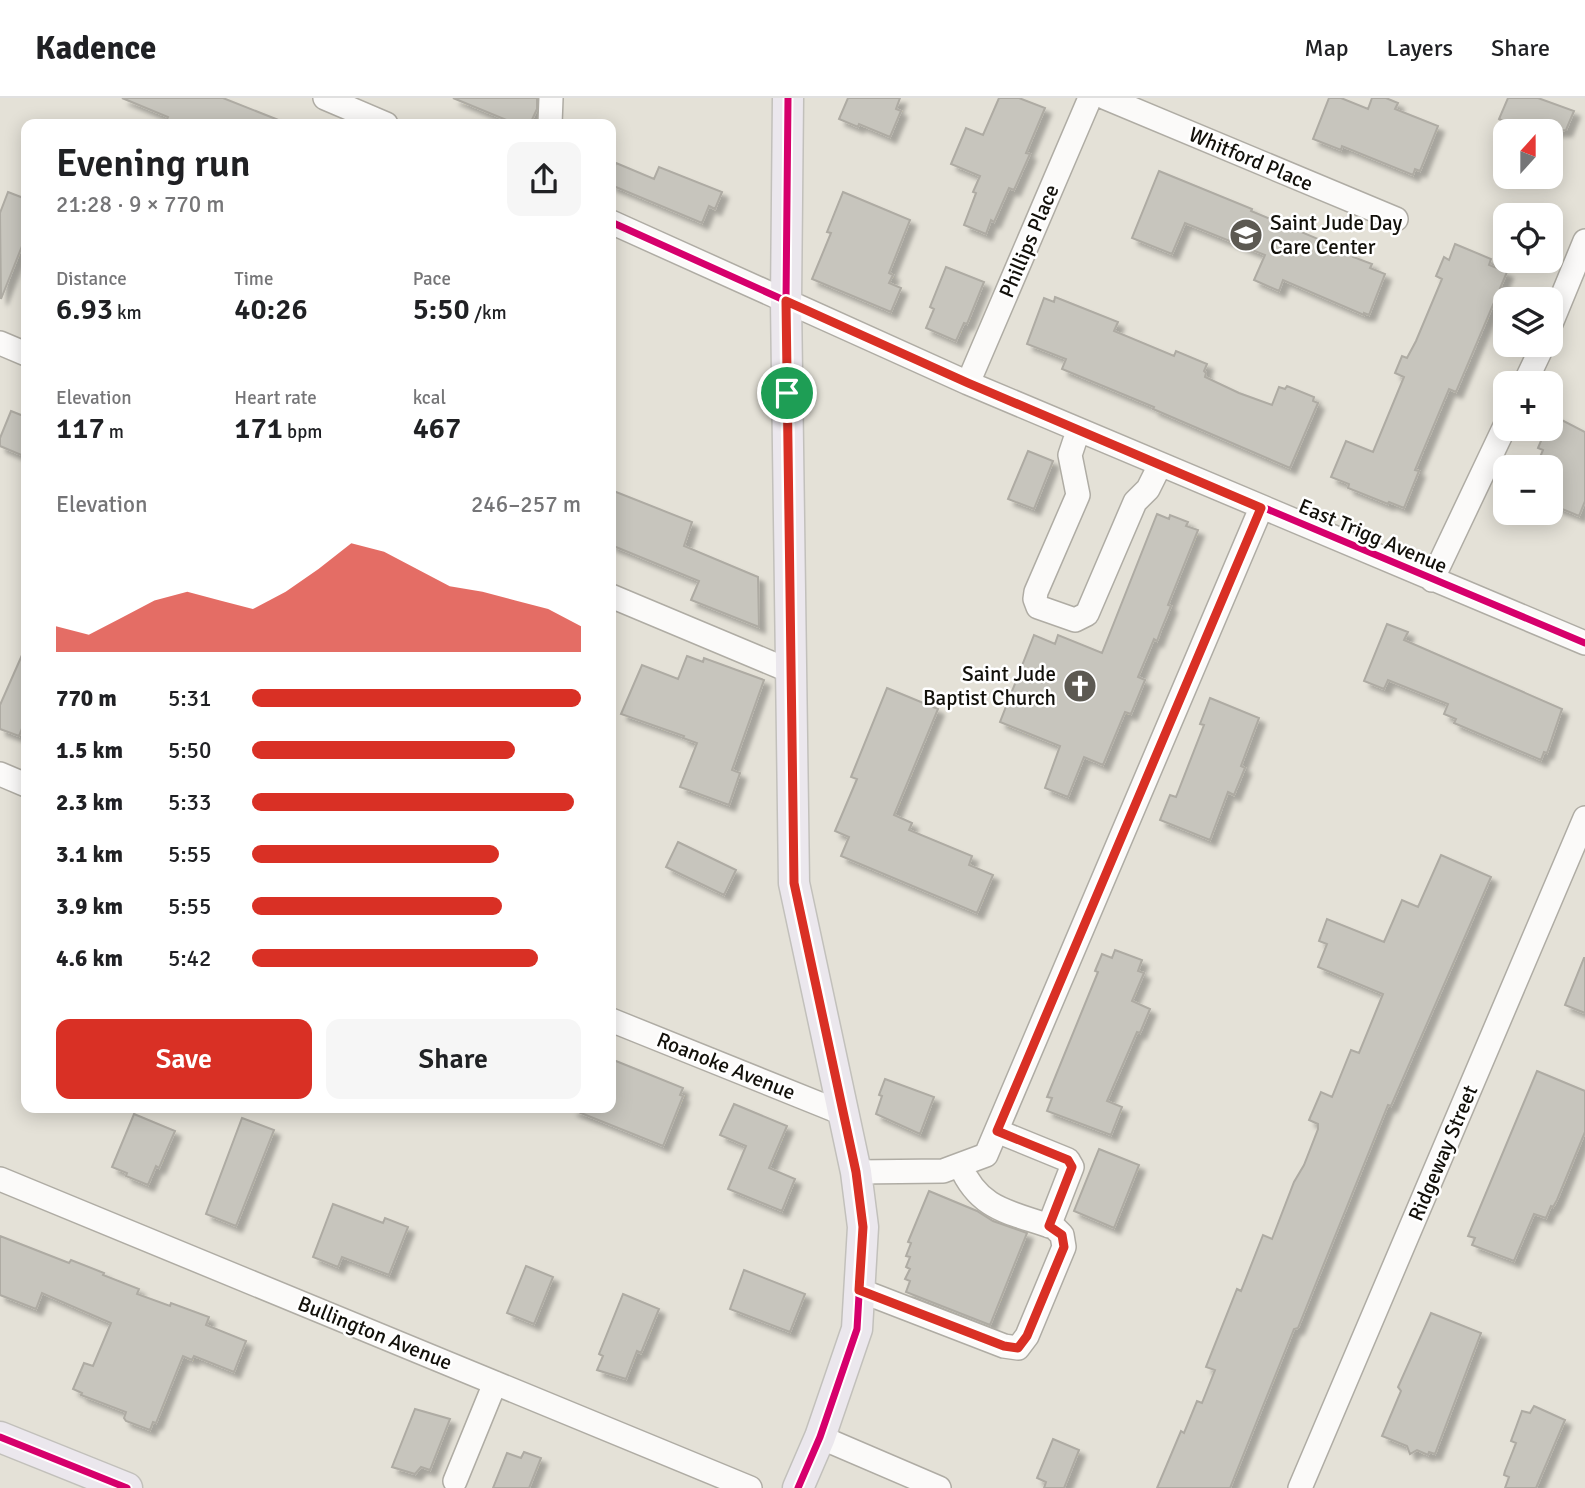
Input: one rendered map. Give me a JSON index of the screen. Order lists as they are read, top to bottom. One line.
{"streets":{"street":["Whitford Place","Phillips Place","East Trigg Avenue","Roanoke Avenue","Ridgeway Street","Bullington Avenue"]},"crossings":[["Phillips Place","East Trigg Avenue"]],"places":{"school or university":["Saint Jude Day Care Center"],"church":["Saint Jude Baptist Church"]},"north":"top","page":{"header":"Kadence","nav":["Map","Layers","Share"],"map_buttons":["+","−"],"heading":["Evening run","21:28 · 9 × 770 m"],"stats":[["Distance","6.93 km"],["Time","40:26"],["Pace","5:50 /km"],["Elevation","117 m"],["Heart rate","171 bpm"],["kcal","467"]],"chart":["Elevation","246–257 m"],"list":[{"name":"770 m","note":"5:31"},{"name":"1.5 km","note":"5:50"},{"name":"2.3 km","note":"5:33"},{"name":"3.1 km","note":"5:55"},{"name":"3.9 km","note":"5:55"},{"name":"4.6 km","note":"5:42"}],"buttons":["Save","Share"]}}
